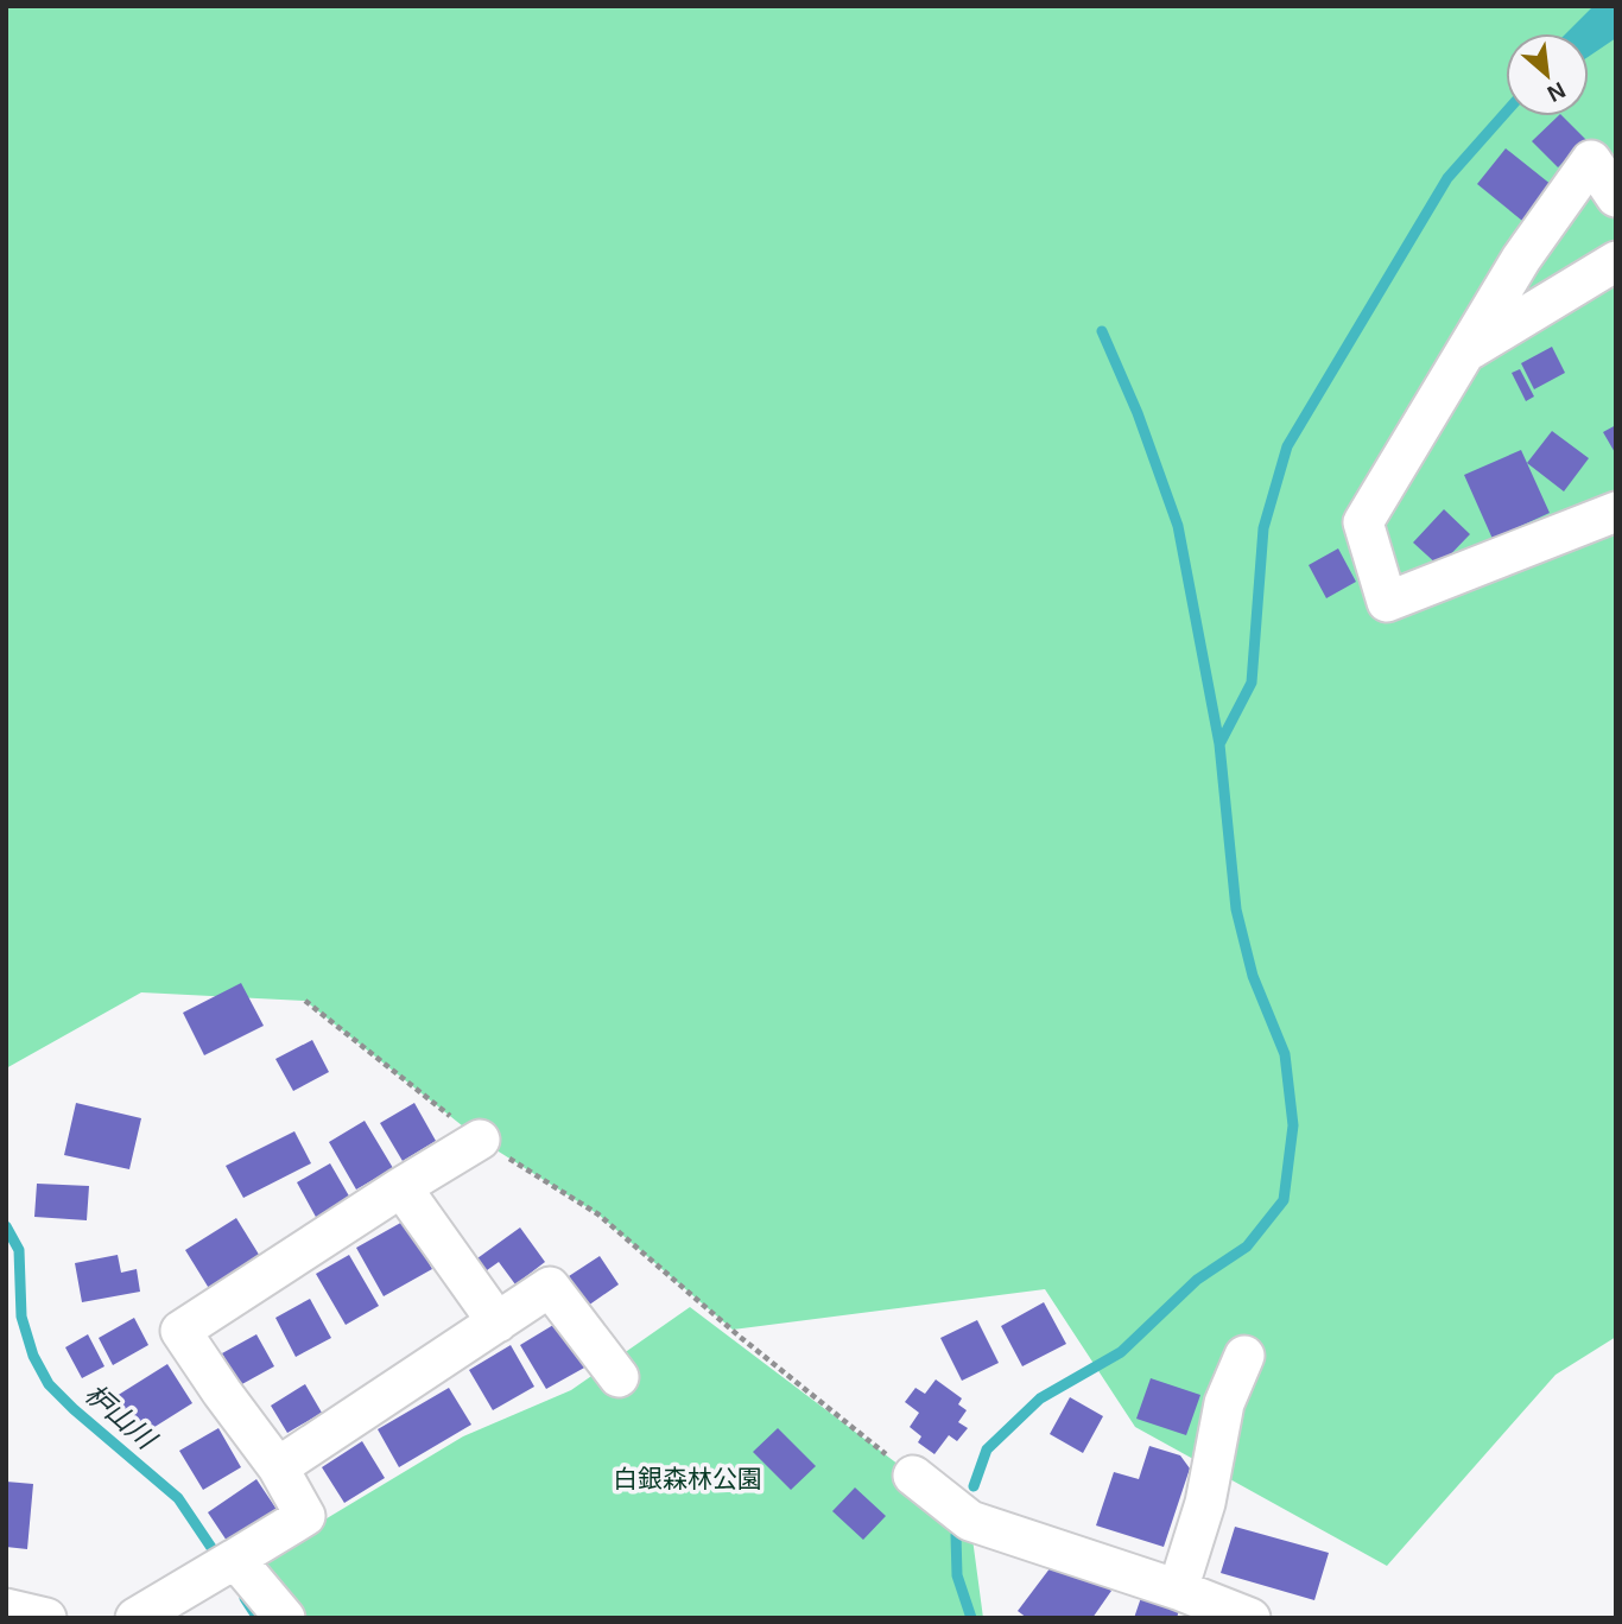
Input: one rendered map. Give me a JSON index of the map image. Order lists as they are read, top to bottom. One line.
{"water":["枦山川"],"parks":["白銀森林公園"],"north":"bottom right"}
